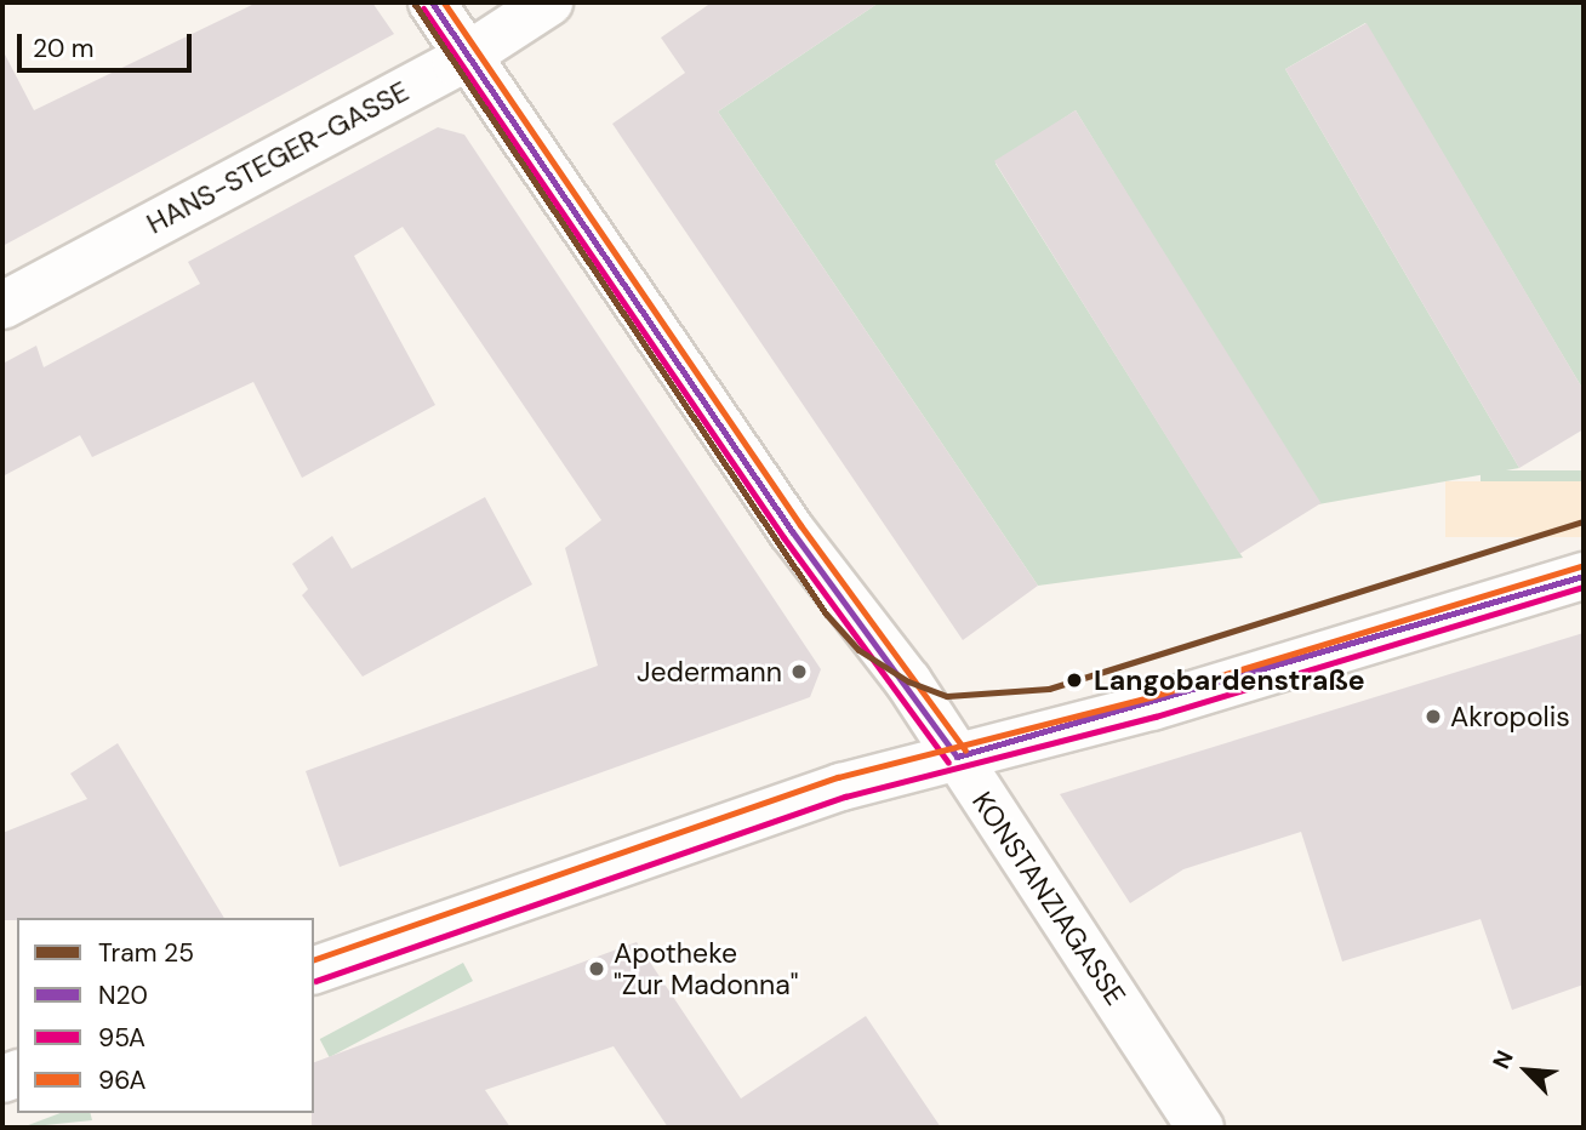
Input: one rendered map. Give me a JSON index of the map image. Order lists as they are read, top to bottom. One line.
{"streets":{"street":["HANS-STEGER-GASSE","KONSTANZIAGASSE"]},"crossings":[["HANS-STEGER-GASSE","KONSTANZIAGASSE"]],"places":["Jedermann","Langobardenstraße","Akropolis","Apotheke \"Zur Madonna\""],"lines":["tram line 25","transit line N20","transit line 96A","transit line 95A"],"legend":["Tram 25","N20","95A","96A"],"scale_bar":"20 m","north":"top left"}
